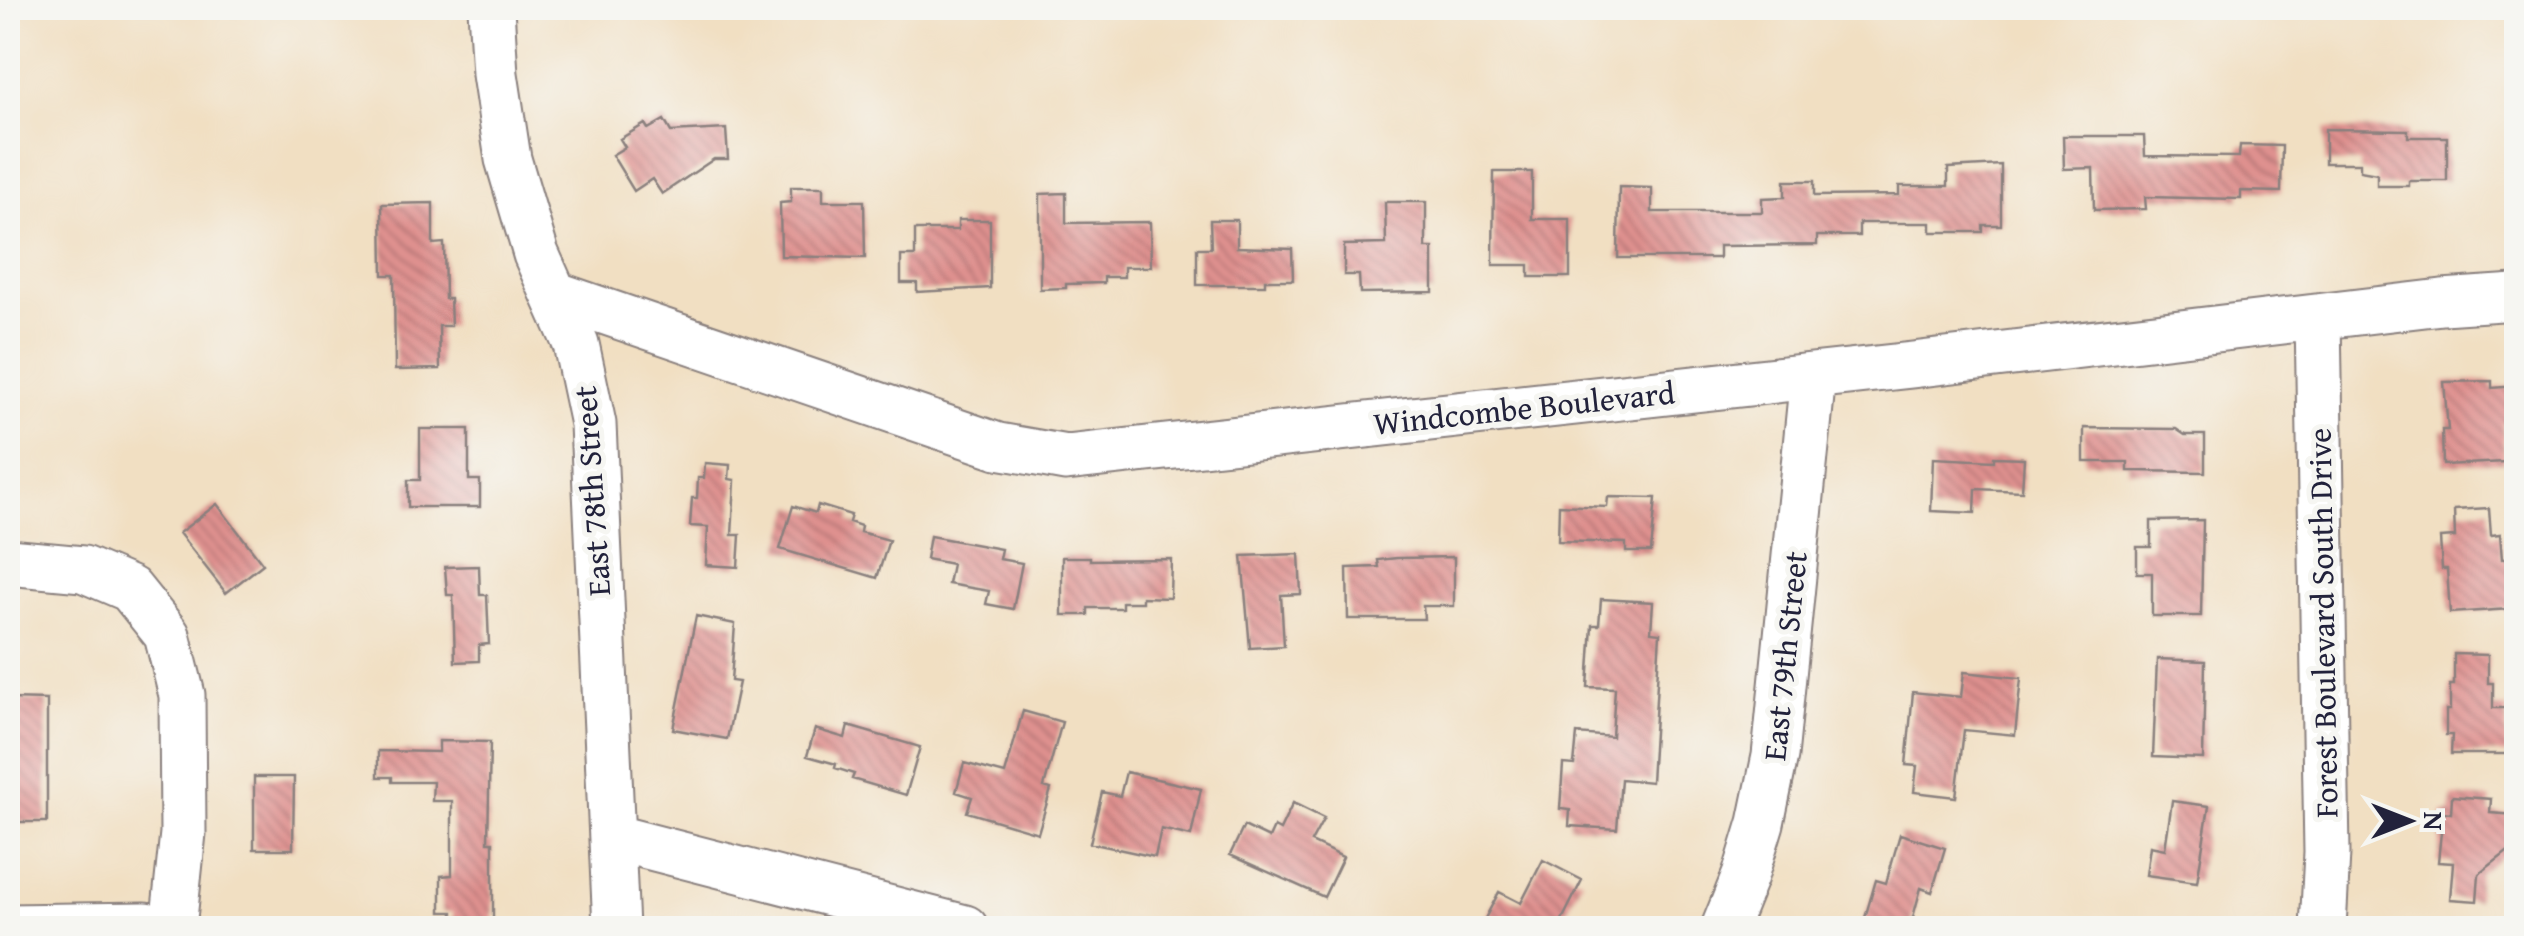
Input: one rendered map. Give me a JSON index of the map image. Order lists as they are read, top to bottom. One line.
{"streets":{"street":["Windcombe Boulevard","East 78th Street","Forest Boulevard South Drive","East 79th Street"]},"crossings":[["Windcombe Boulevard","East 78th Street"],["Windcombe Boulevard","Forest Boulevard South Drive"],["Windcombe Boulevard","East 79th Street"]],"north":"right"}
